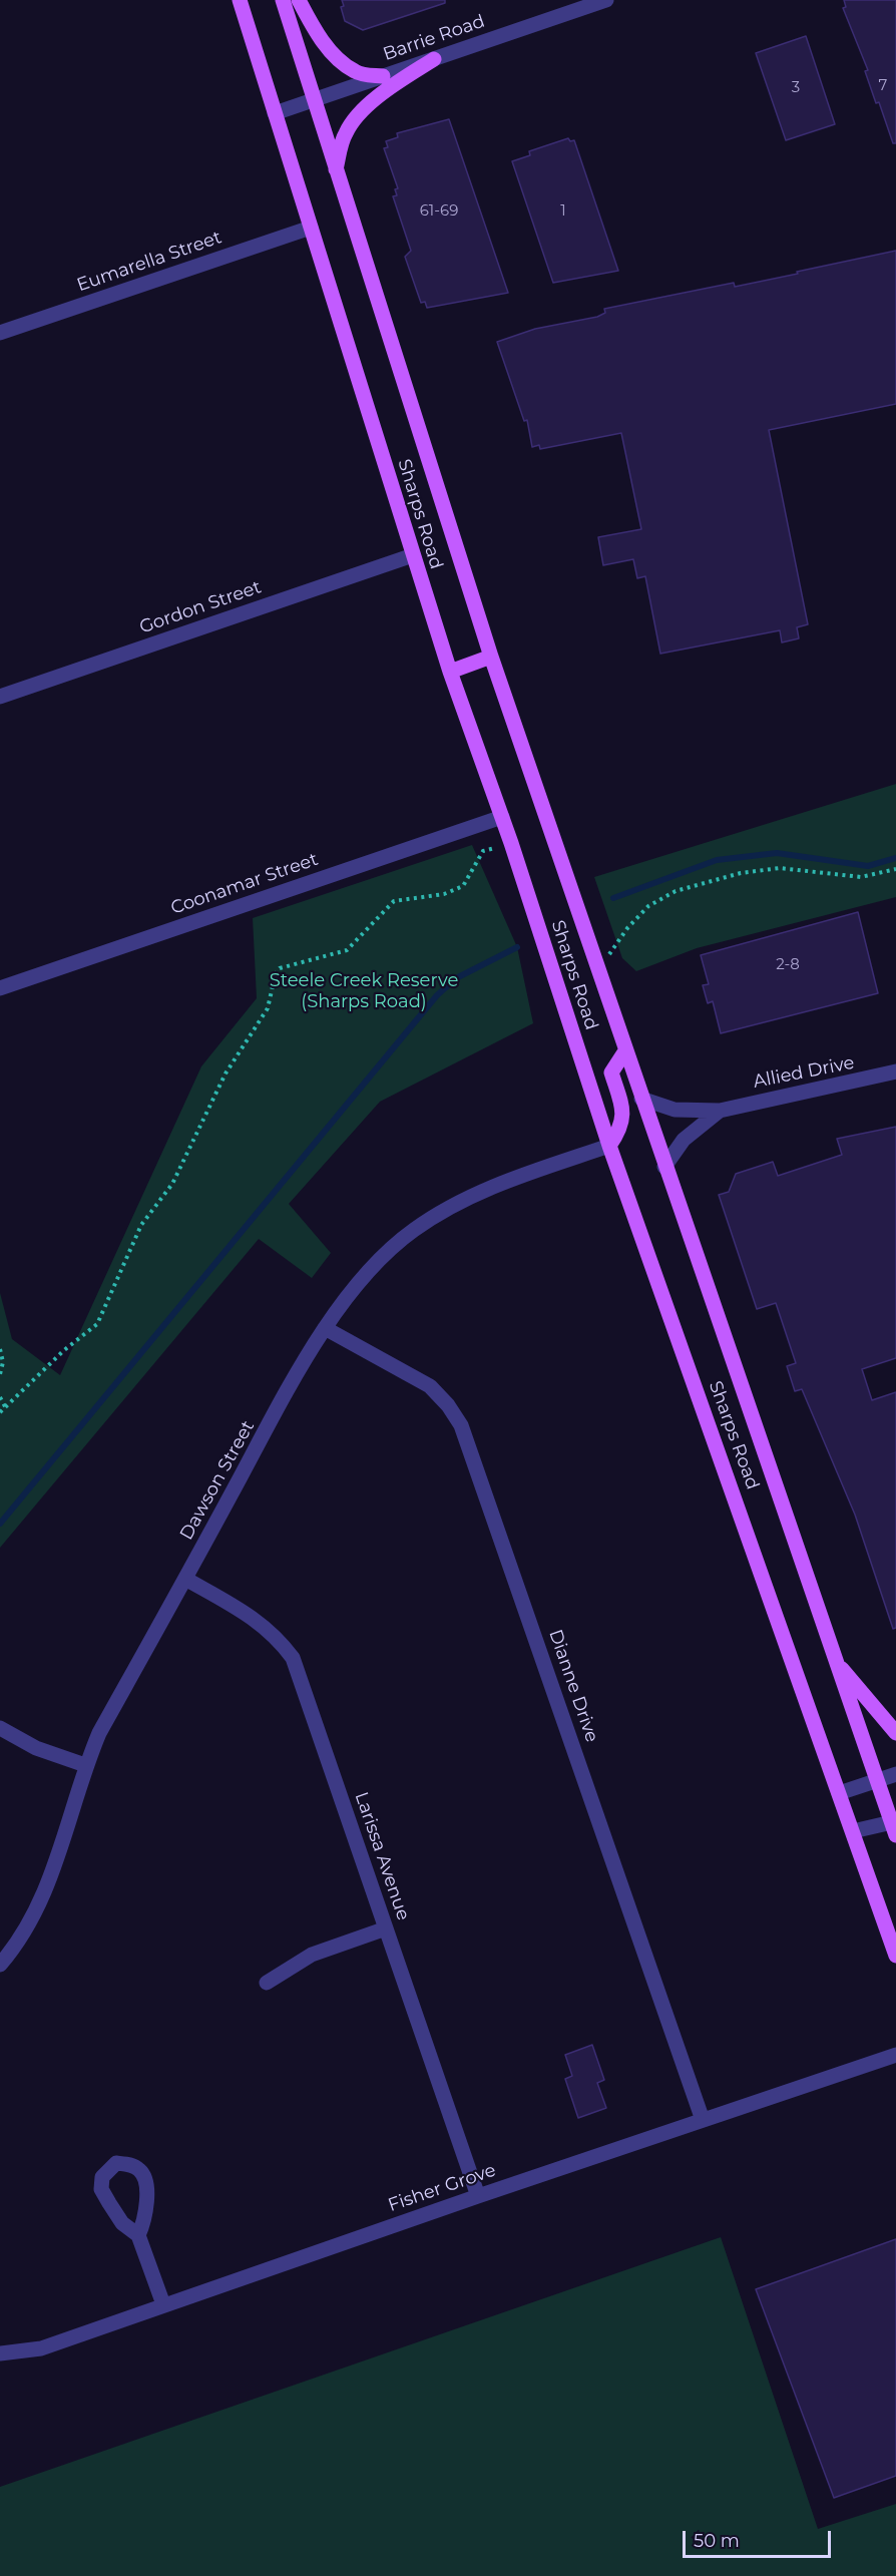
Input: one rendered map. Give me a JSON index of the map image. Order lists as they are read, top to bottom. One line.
{"streets":{"main road":["Sharps Road"],"street":["Barrie Road","Eumarella Street","Gordon Street","Coonamar Street","Allied Drive","Dawson Street","Dianne Drive","Larissa Avenue","Fisher Grove"]},"crossings":[["Barrie Road","Sharps Road"],["Eumarella Street","Sharps Road"],["Sharps Road","Gordon Street"],["Sharps Road","Coonamar Street"],["Sharps Road","Allied Drive"],["Sharps Road","Dawson Street"],["Dawson Street","Dianne Drive"],["Dawson Street","Larissa Avenue"],["Dianne Drive","Fisher Grove"],["Larissa Avenue","Fisher Grove"]],"parks":["Steele Creek Reserve (Sharps Road)"],"house_numbers":["7","3","61-69","1","2-8"],"scale_bar":"50 m"}
